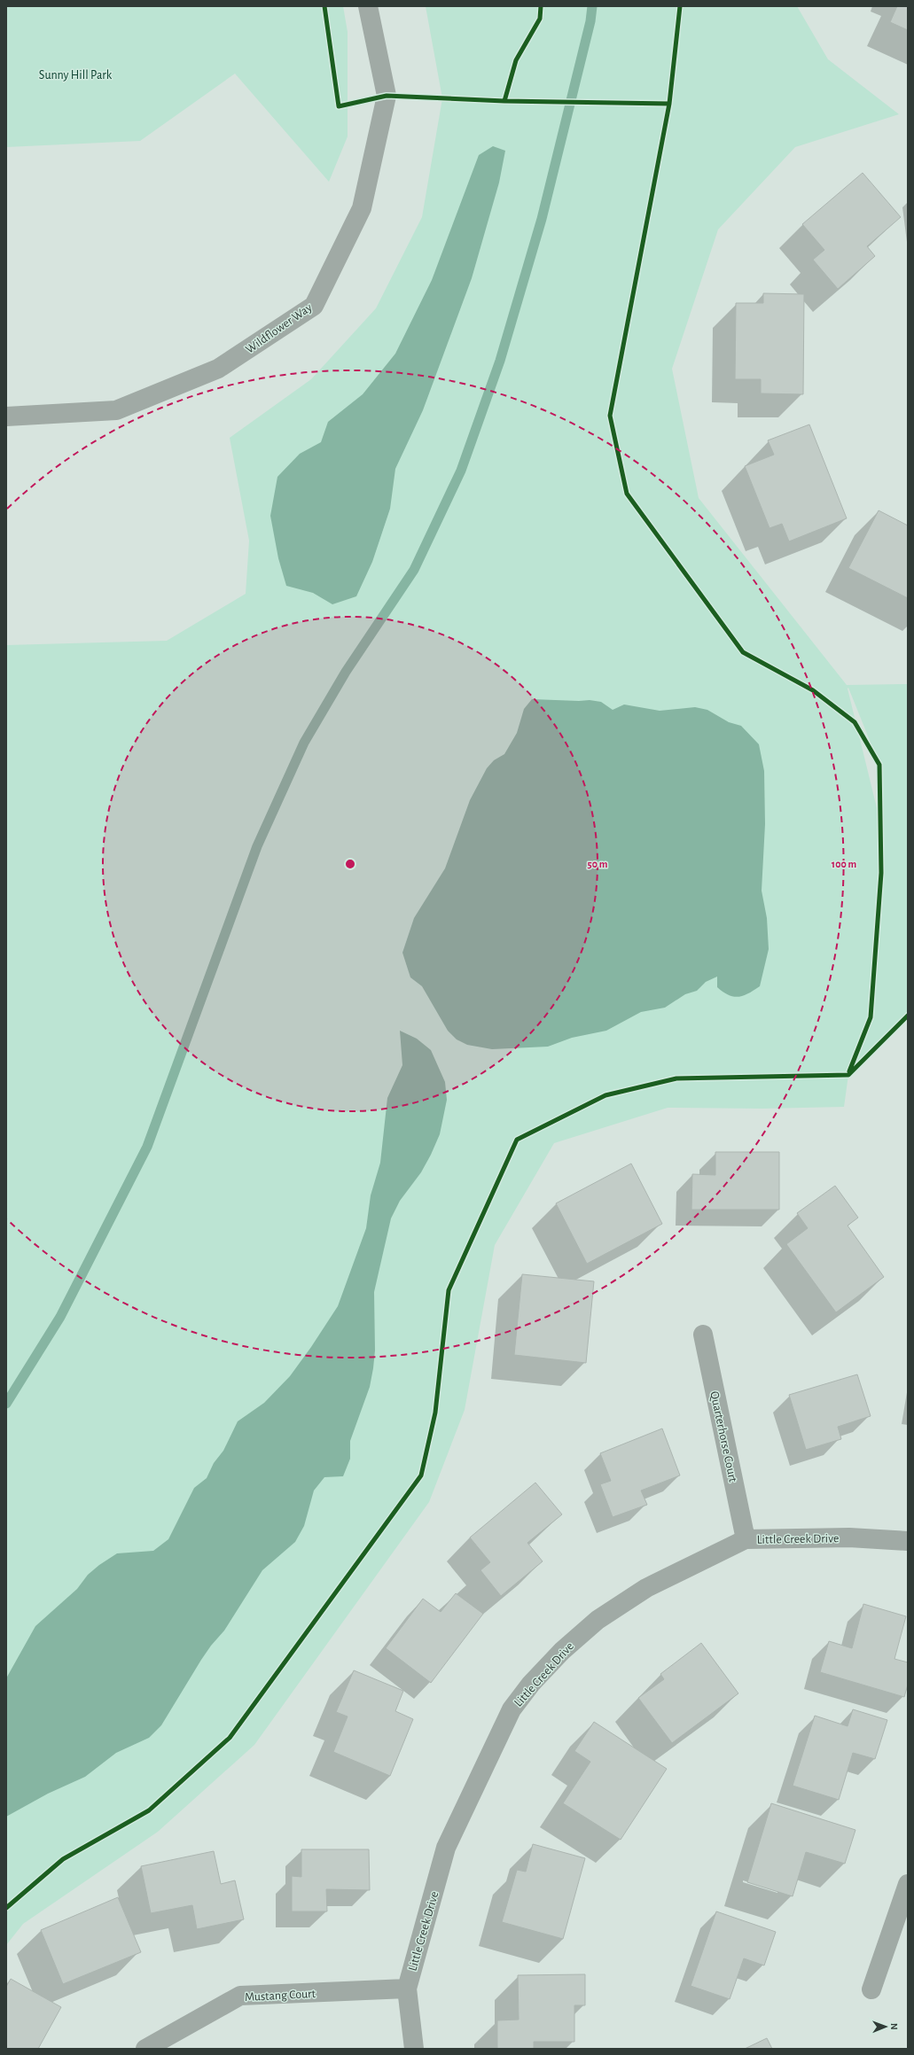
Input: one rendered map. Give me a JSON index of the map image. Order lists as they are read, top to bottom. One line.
{"streets":{"street":["Wildflower Way","Quarterhorse Court","Little Creek Drive","Mustang Court"]},"crossings":[["Quarterhorse Court","Little Creek Drive"],["Little Creek Drive","Mustang Court"]],"parks":["Sunny Hill Park"],"north":"right","rings":["50 m","100 m"]}
